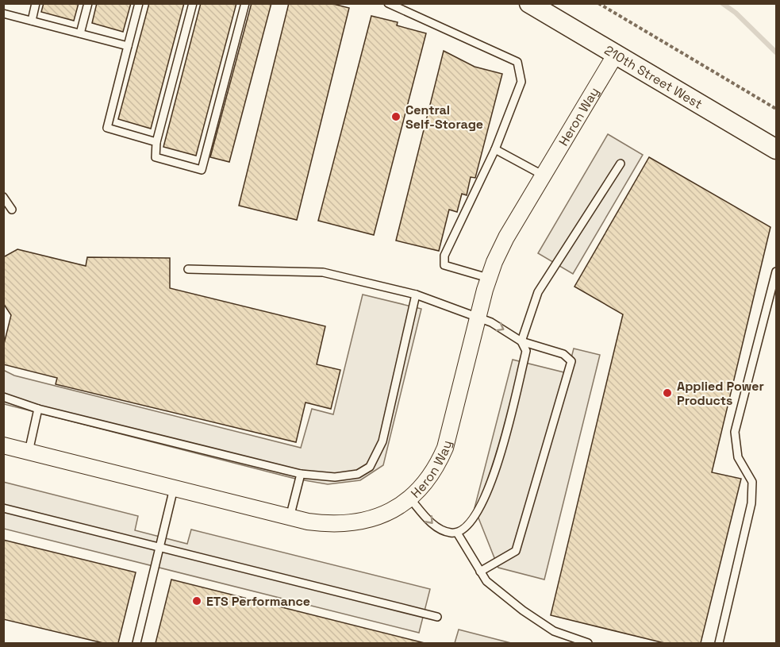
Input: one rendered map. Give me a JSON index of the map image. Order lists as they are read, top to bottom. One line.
{"streets":{"street":["210th Street West","Heron Way"]},"crossings":[["210th Street West","Heron Way"]],"places":["Central Self-Storage","Applied Power Products","ETS Performance"]}
